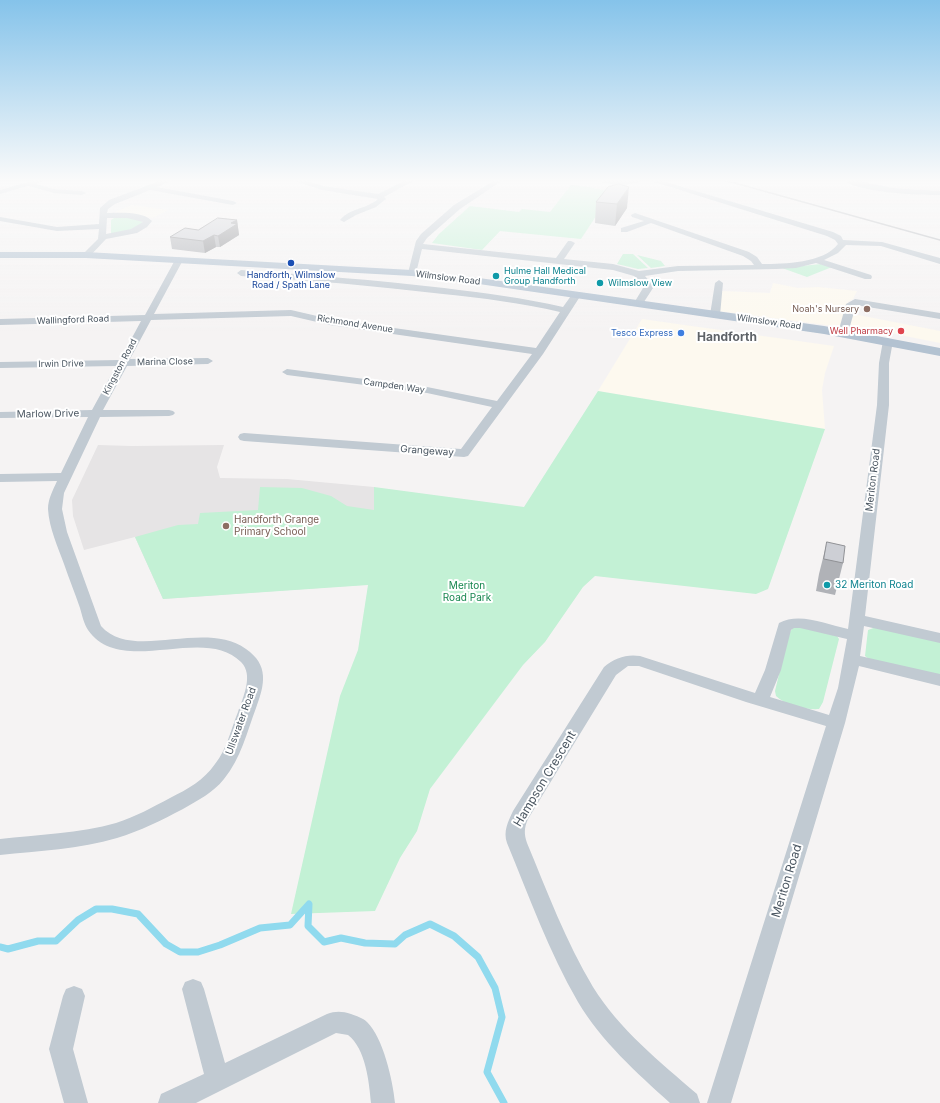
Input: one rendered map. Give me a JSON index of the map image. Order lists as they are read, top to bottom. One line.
{"streets":{"main road":["Wilmslow Road"],"street":["Wallingford Road","Richmond Avenue","Marina Close","Irwin Drive","Kingston Road","Campden Way","Marlow Drive","Grangeway","Meriton Road","Ullswater Road","Hampson Crescent"]},"crossings":[["Wilmslow Road","Kingston Road"],["Wilmslow Road","Grangeway"],["Wilmslow Road","Meriton Road"],["Wallingford Road","Richmond Avenue"],["Wallingford Road","Kingston Road"],["Richmond Avenue","Kingston Road"],["Richmond Avenue","Grangeway"],["Marina Close","Irwin Drive"],["Marina Close","Kingston Road"],["Irwin Drive","Kingston Road"],["Kingston Road","Marlow Drive"],["Kingston Road","Ullswater Road"],["Campden Way","Grangeway"],["Meriton Road","Hampson Crescent"]],"districts":["Handforth"],"parks":["Meriton Road Park"],"places":["Handforth, Wilmslow Road / Spath Lane","Hulme Hall Medical Group Handforth","Wilmslow View","Noah's Nursery","Well Pharmacy","Tesco Express","Handforth Grange Primary School","32 Meriton Road"]}
